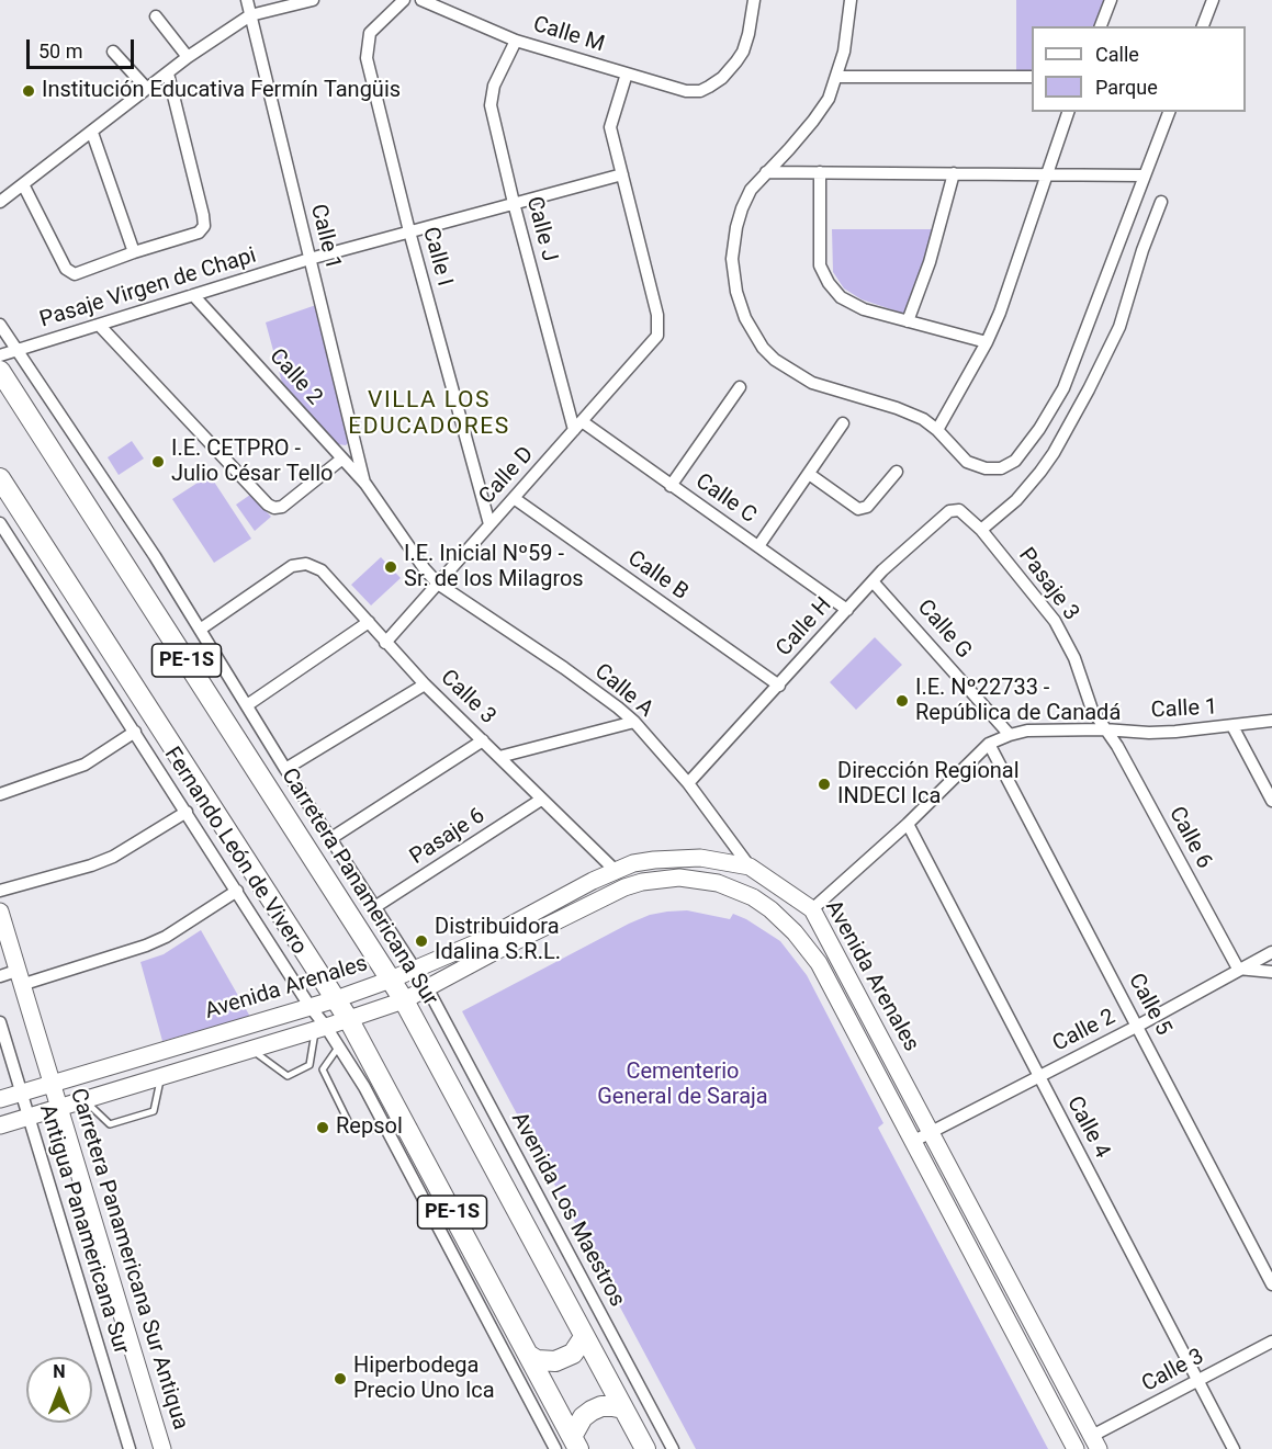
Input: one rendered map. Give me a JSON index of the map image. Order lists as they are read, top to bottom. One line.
{"streets":{"highway":["PE-1S","Carretera Panamericana Sur"],"street":["Calle M","Calle J","Calle 1","Calle I","Pasaje Virgen de Chapi","Calle 2","Calle D","Calle C","Calle B","Pasaje 3","Calle H","Calle G","Calle A","Calle 3","Pasaje 6","Calle 6","Fernando León de Vivero","Avenida Arenales","Calle 5","Calle 4","Avenida Los Maestros","Antigua Panamericana Sur","Carretera Panamericana Sur Antiqua"]},"crossings":[["Calle M","Calle J"],["Calle J","Pasaje Virgen de Chapi"],["Calle J","Calle D"],["Calle J","Calle C"],["Calle 1","Pasaje Virgen de Chapi"],["Calle 1","Calle 2"],["Calle 1","Pasaje 3"],["Calle 1","Calle G"],["Calle 1","Calle 6"],["Calle 1","Avenida Arenales"],["Calle 1","Calle 5"],["Calle 1","Calle 4"],["Calle I","Pasaje Virgen de Chapi"],["Calle I","Calle D"],["Pasaje Virgen de Chapi","Calle 2"],["Pasaje Virgen de Chapi","Calle D"],["Pasaje Virgen de Chapi","Carretera Panamericana Sur"],["Calle 2","Calle D"],["Calle 2","Calle A"],["Calle 2","Calle 6"],["Calle 2","Avenida Arenales"],["Calle 2","Calle 5"],["Calle 2","Calle 4"],["Calle D","Calle C"],["Calle D","Calle B"],["Calle D","Calle A"],["Calle D","Calle 3"],["Calle C","Calle H"],["Calle B","Calle H"],["Pasaje 3","Calle H"],["Pasaje 3","Calle 6"],["Calle H","Calle G"],["Calle H","Calle A"],["PE-1S","Avenida Arenales"],["Calle A","Avenida Arenales"],["Calle 3","Pasaje 6"],["Calle 3","Carretera Panamericana Sur"],["Calle 3","Avenida Arenales"],["Calle 3","Calle 4"],["Pasaje 6","Carretera Panamericana Sur"],["Fernando León de Vivero","Avenida Arenales"],["Carretera Panamericana Sur","Avenida Arenales"],["Carretera Panamericana Sur","Avenida Los Maestros"],["Avenida Arenales","Avenida Los Maestros"],["Avenida Arenales","Antigua Panamericana Sur"],["Avenida Arenales","Carretera Panamericana Sur Antiqua"]],"districts":["VILLA LOS EDUCADORES"],"parks":["Cementerio General de Saraja"],"places":["Institución Educativa Fermín Tangüis","I.E. CETPRO - Julio César Tello","I.E. Inicial Nº59 - Sr. de los Milagros","I.E. Nº22733 - República de Canadá","Dirección Regional INDECI Ica","Distribuidora Idalina S.R.L.","Repsol","Hiperbodega Precio Uno Ica"],"legend":["Calle","Parque"],"scale_bar":"50 m","north":"top"}
